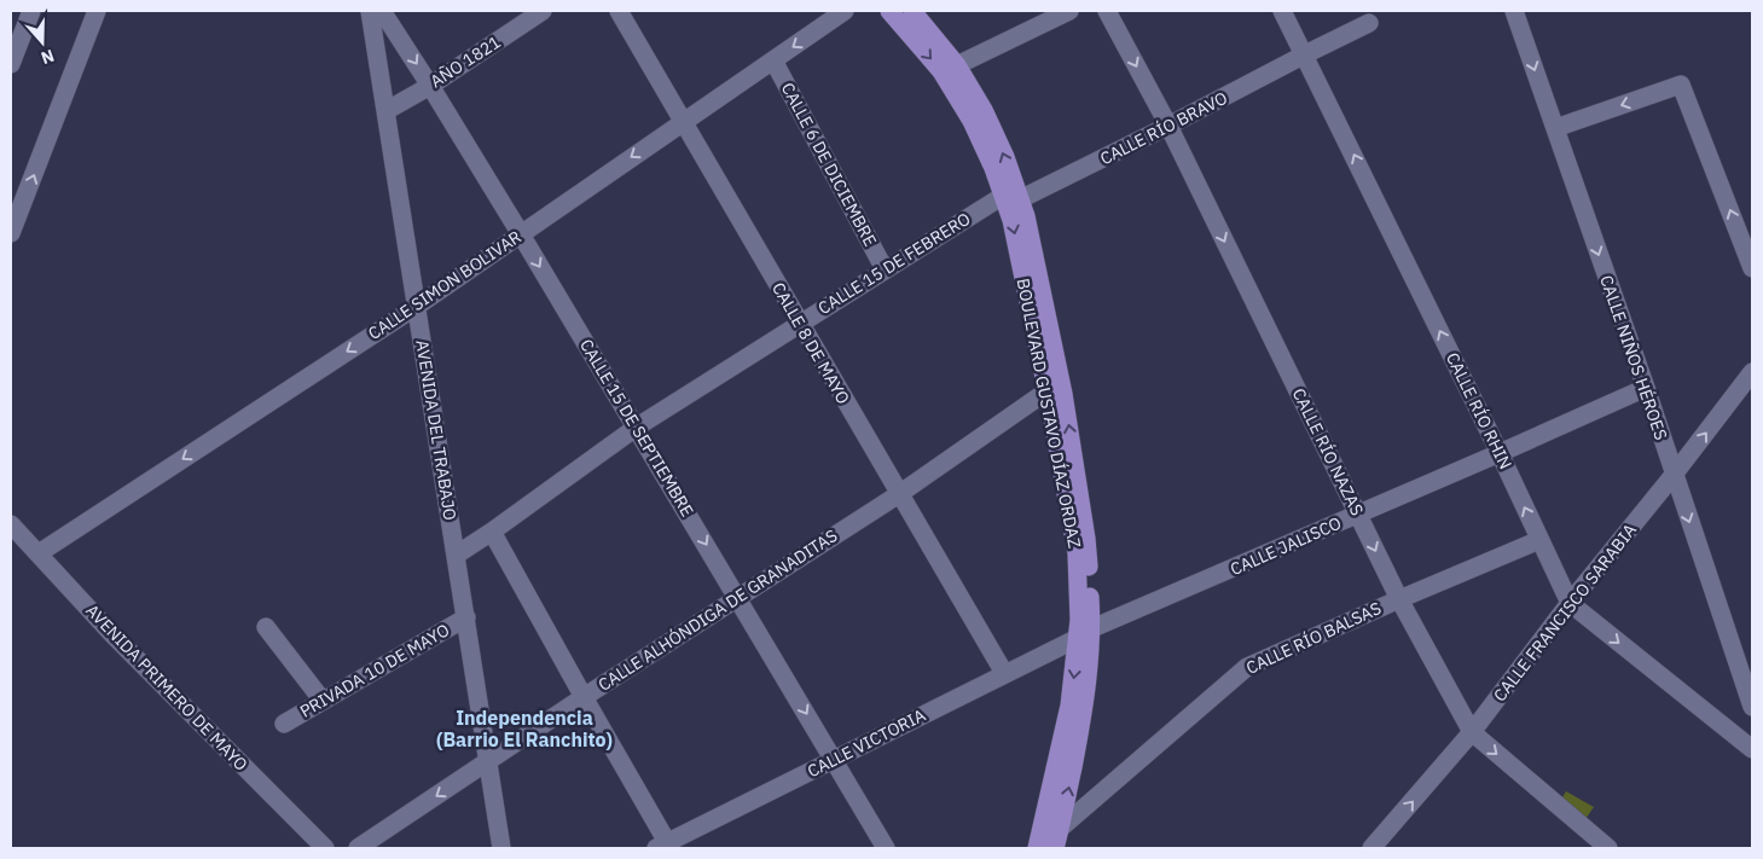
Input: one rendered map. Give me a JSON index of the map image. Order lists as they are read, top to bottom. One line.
{"streets":{"main road":["BOULEVARD GUSTAVO DÍAZ ORDAZ"],"street":["AÑO 1821","CALLE RÍO BRAVO","CALLE 6 DE DICIEMBRE","CALLE 15 DE FEBRERO","CALLE SIMON BOLIVAR","CALLE 8 DE MAYO","CALLE NIÑOS HÉROES","CALLE RÍO RHIN","CALLE 15 DE SEPTIEMBRE","AVENIDA DEL TRABAJO","CALLE RÍO NAZAS","CALLE JALISCO","CALLE ALHÓNDIGA DE GRANADITAS","CALLE FRANCISCO SARABIA","CALLE RÍO BALSAS","PRIVADA 10 DE MAYO","AVENIDA PRIMERO DE MAYO","CALLE VICTORIA"]},"crossings":[["AÑO 1821","CALLE 15 DE SEPTIEMBRE"],["AÑO 1821","AVENIDA DEL TRABAJO"],["CALLE RÍO BRAVO","CALLE 15 DE FEBRERO"],["CALLE RÍO BRAVO","CALLE RÍO RHIN"],["CALLE RÍO BRAVO","BOULEVARD GUSTAVO DÍAZ ORDAZ"],["CALLE RÍO BRAVO","CALLE RÍO NAZAS"],["CALLE 6 DE DICIEMBRE","CALLE 15 DE FEBRERO"],["CALLE 6 DE DICIEMBRE","CALLE SIMON BOLIVAR"],["CALLE 15 DE FEBRERO","CALLE 8 DE MAYO"],["CALLE 15 DE FEBRERO","BOULEVARD GUSTAVO DÍAZ ORDAZ"],["CALLE 15 DE FEBRERO","CALLE 15 DE SEPTIEMBRE"],["CALLE 15 DE FEBRERO","AVENIDA DEL TRABAJO"],["CALLE SIMON BOLIVAR","CALLE 8 DE MAYO"],["CALLE SIMON BOLIVAR","CALLE 15 DE SEPTIEMBRE"],["CALLE SIMON BOLIVAR","AVENIDA DEL TRABAJO"],["CALLE SIMON BOLIVAR","AVENIDA PRIMERO DE MAYO"],["CALLE 8 DE MAYO","CALLE ALHÓNDIGA DE GRANADITAS"],["CALLE 8 DE MAYO","CALLE VICTORIA"],["CALLE NIÑOS HÉROES","CALLE JALISCO"],["CALLE NIÑOS HÉROES","CALLE FRANCISCO SARABIA"],["CALLE RÍO RHIN","CALLE JALISCO"],["CALLE RÍO RHIN","CALLE FRANCISCO SARABIA"],["CALLE RÍO RHIN","CALLE RÍO BALSAS"],["BOULEVARD GUSTAVO DÍAZ ORDAZ","CALLE JALISCO"],["BOULEVARD GUSTAVO DÍAZ ORDAZ","CALLE ALHÓNDIGA DE GRANADITAS"],["BOULEVARD GUSTAVO DÍAZ ORDAZ","CALLE RÍO BALSAS"],["BOULEVARD GUSTAVO DÍAZ ORDAZ","CALLE VICTORIA"],["CALLE 15 DE SEPTIEMBRE","CALLE ALHÓNDIGA DE GRANADITAS"],["CALLE 15 DE SEPTIEMBRE","CALLE VICTORIA"],["AVENIDA DEL TRABAJO","CALLE ALHÓNDIGA DE GRANADITAS"],["AVENIDA DEL TRABAJO","PRIVADA 10 DE MAYO"],["CALLE RÍO NAZAS","CALLE JALISCO"],["CALLE RÍO NAZAS","CALLE FRANCISCO SARABIA"],["CALLE RÍO NAZAS","CALLE RÍO BALSAS"],["CALLE JALISCO","CALLE VICTORIA"]],"one_way":["CALLE SIMON BOLIVAR","CALLE NIÑOS HÉROES","CALLE 15 DE SEPTIEMBRE","CALLE RÍO NAZAS","CALLE FRANCISCO SARABIA"],"districts":["Independencia (Barrio El Ranchito)"],"north":"bottom"}
